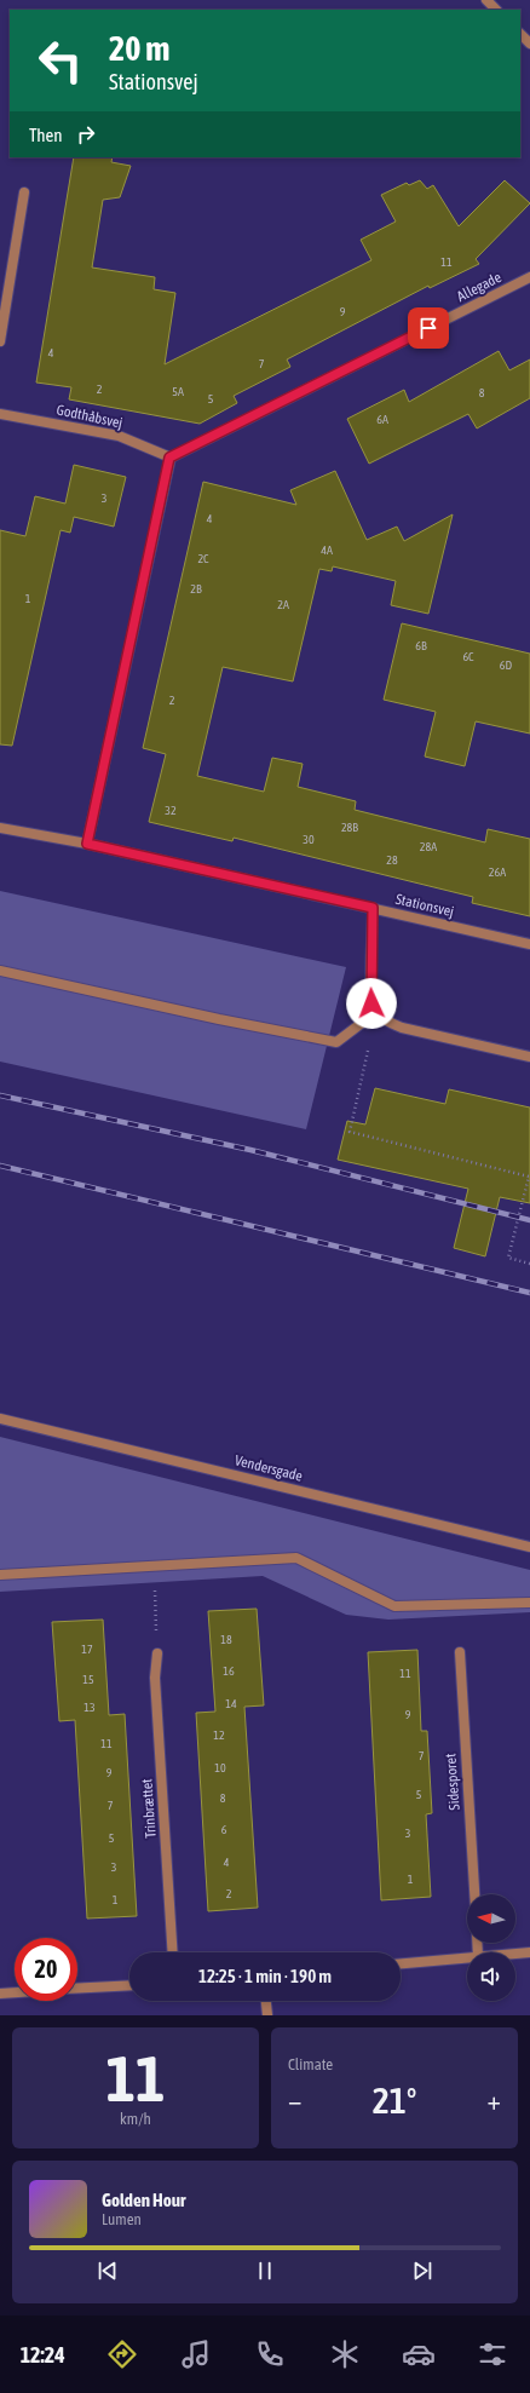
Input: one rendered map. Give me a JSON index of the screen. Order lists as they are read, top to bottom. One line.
{"streets":{"street":["Allegade","Godthåbsvej","Stationsvej","Vendersgade","Sidesporet","Trinbrættet"]},"crossings":[["Allegade","Godthåbsvej"]],"house_numbers":["11","9","4","7","2","5A","8","5","6A","3","4","4A","2C","2B","1","2A","6B","6C","6D","2","32","28B","30","28A","28","26A","18","17","16","11","15","14","13","9","12","11","7","10","9","5","8","7","6","3","5","4","3","1","2","1"],"north":"left","page":{"turn":["20 m","Stationsvej"],"then":"Then","limit":"20","trip":"12:25 · 1 min · 190 m","tile":[["11","km/h"],"Climate"],"heat":["−","21°","+"],"song":["Golden Hour","Lumen"],"tabs":"12:24"}}
